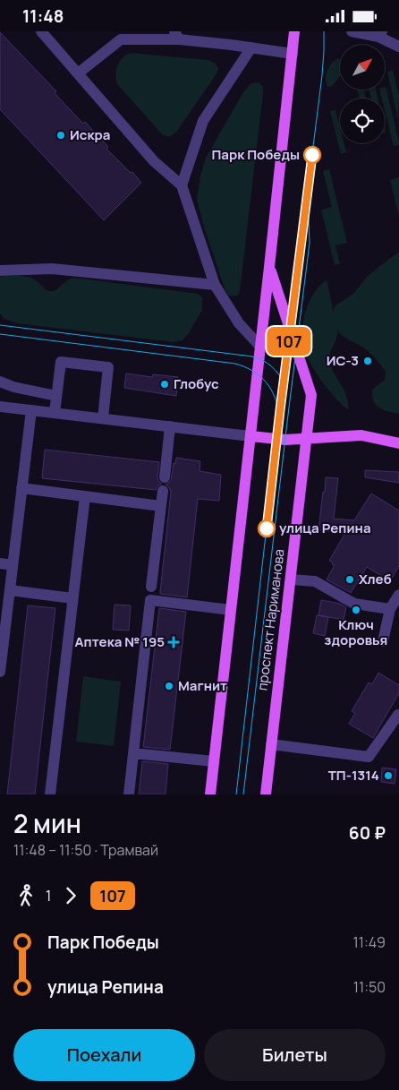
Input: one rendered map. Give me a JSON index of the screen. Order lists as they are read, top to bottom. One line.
{"streets":{"main road":["проспект Нариманова"]},"places":{"other":["Искра","Парк Победы","ИС-3","Глобус","улица Репина","Хлеб","Ключ здоровья","Магнит","ТП-1314"],"health":["Аптека № 195"]},"lines":["tram line 107"],"north":"top right","page":{"status":"11:48","on_map":"107","heading":["2 мин","11:48 – 11:50 · Трамвай","60 ₽"],"legs":["1","107"],"list":[{"name":"Парк Победы","value":"11:49"},{"name":"улица Репина","value":"11:50"}],"buttons":["Поехали","Билеты"]}}
